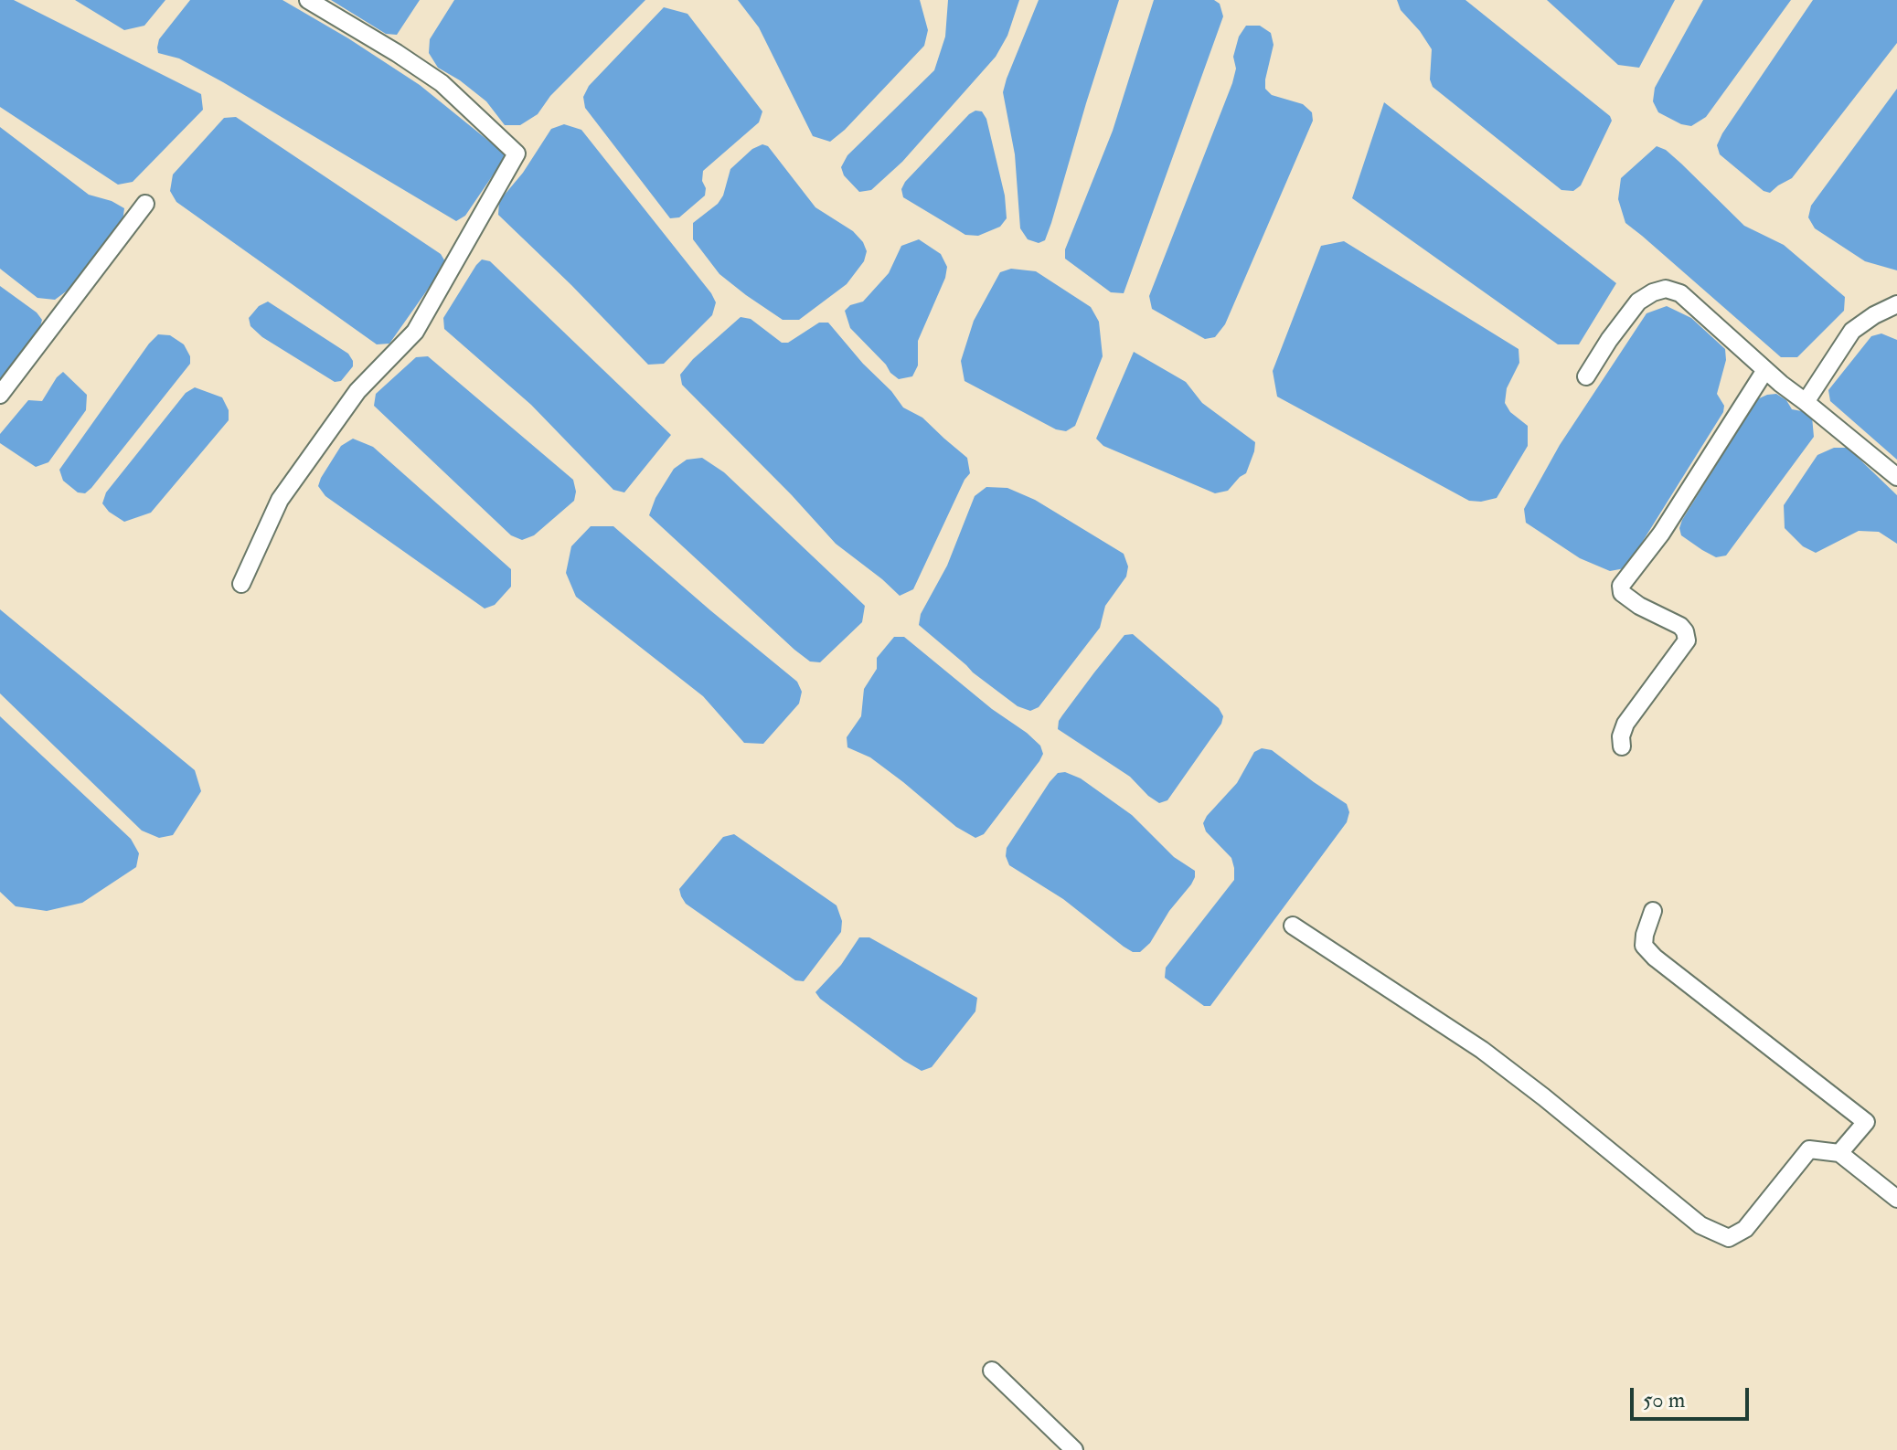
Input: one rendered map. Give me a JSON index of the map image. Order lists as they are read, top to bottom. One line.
{"scale_bar":"50 m"}
